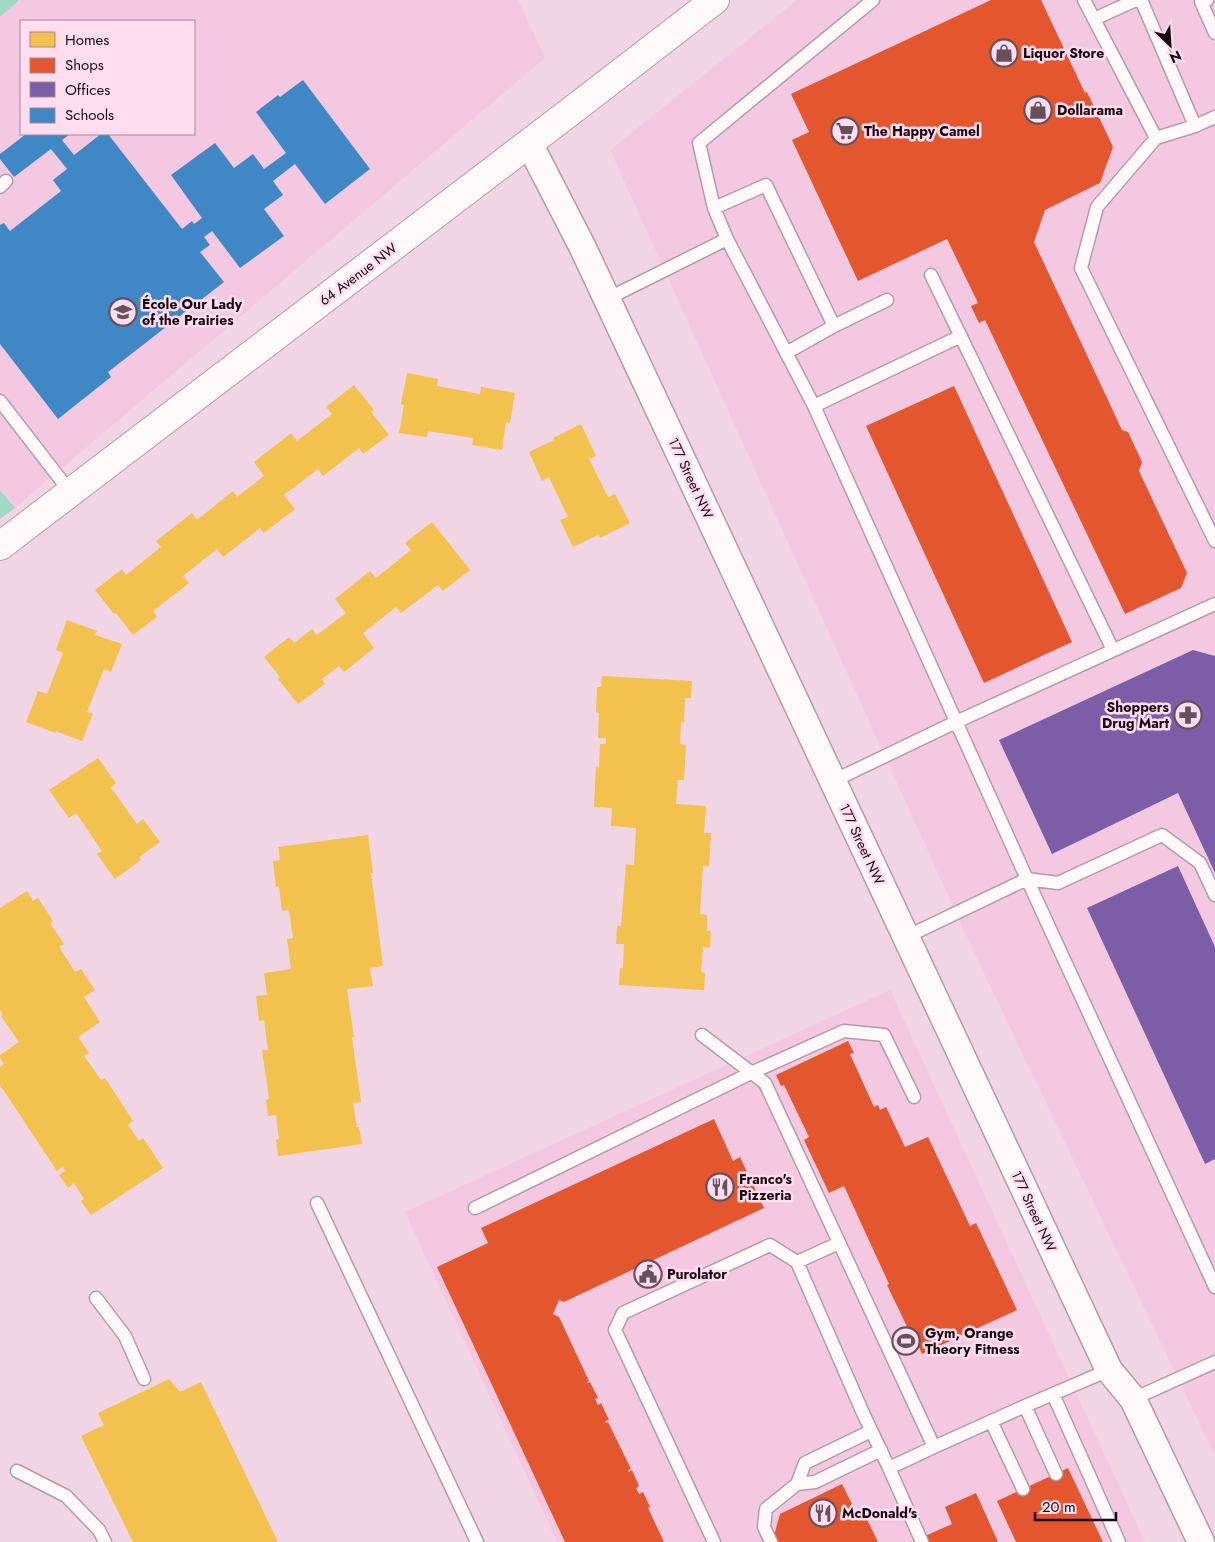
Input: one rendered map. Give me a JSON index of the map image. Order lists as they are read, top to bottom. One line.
{"streets":{"street":["64 Avenue NW","177 Street NW"]},"crossings":[["64 Avenue NW","177 Street NW"]],"places":{"shop":["Liquor Store","Dollarama"],"supermarket":["The Happy Camel"],"school or university":["École Our Lady of the Prairies"],"pharmacy":["Shoppers Drug Mart"],"restaurant":["Franco's Pizzeria","McDonald's"],"public building":["Purolator"],"sports":["Gym, Orange Theory Fitness"]},"legend":["Homes","Shops","Offices","Schools"],"scale_bar":"20 m","north":"bottom right"}
